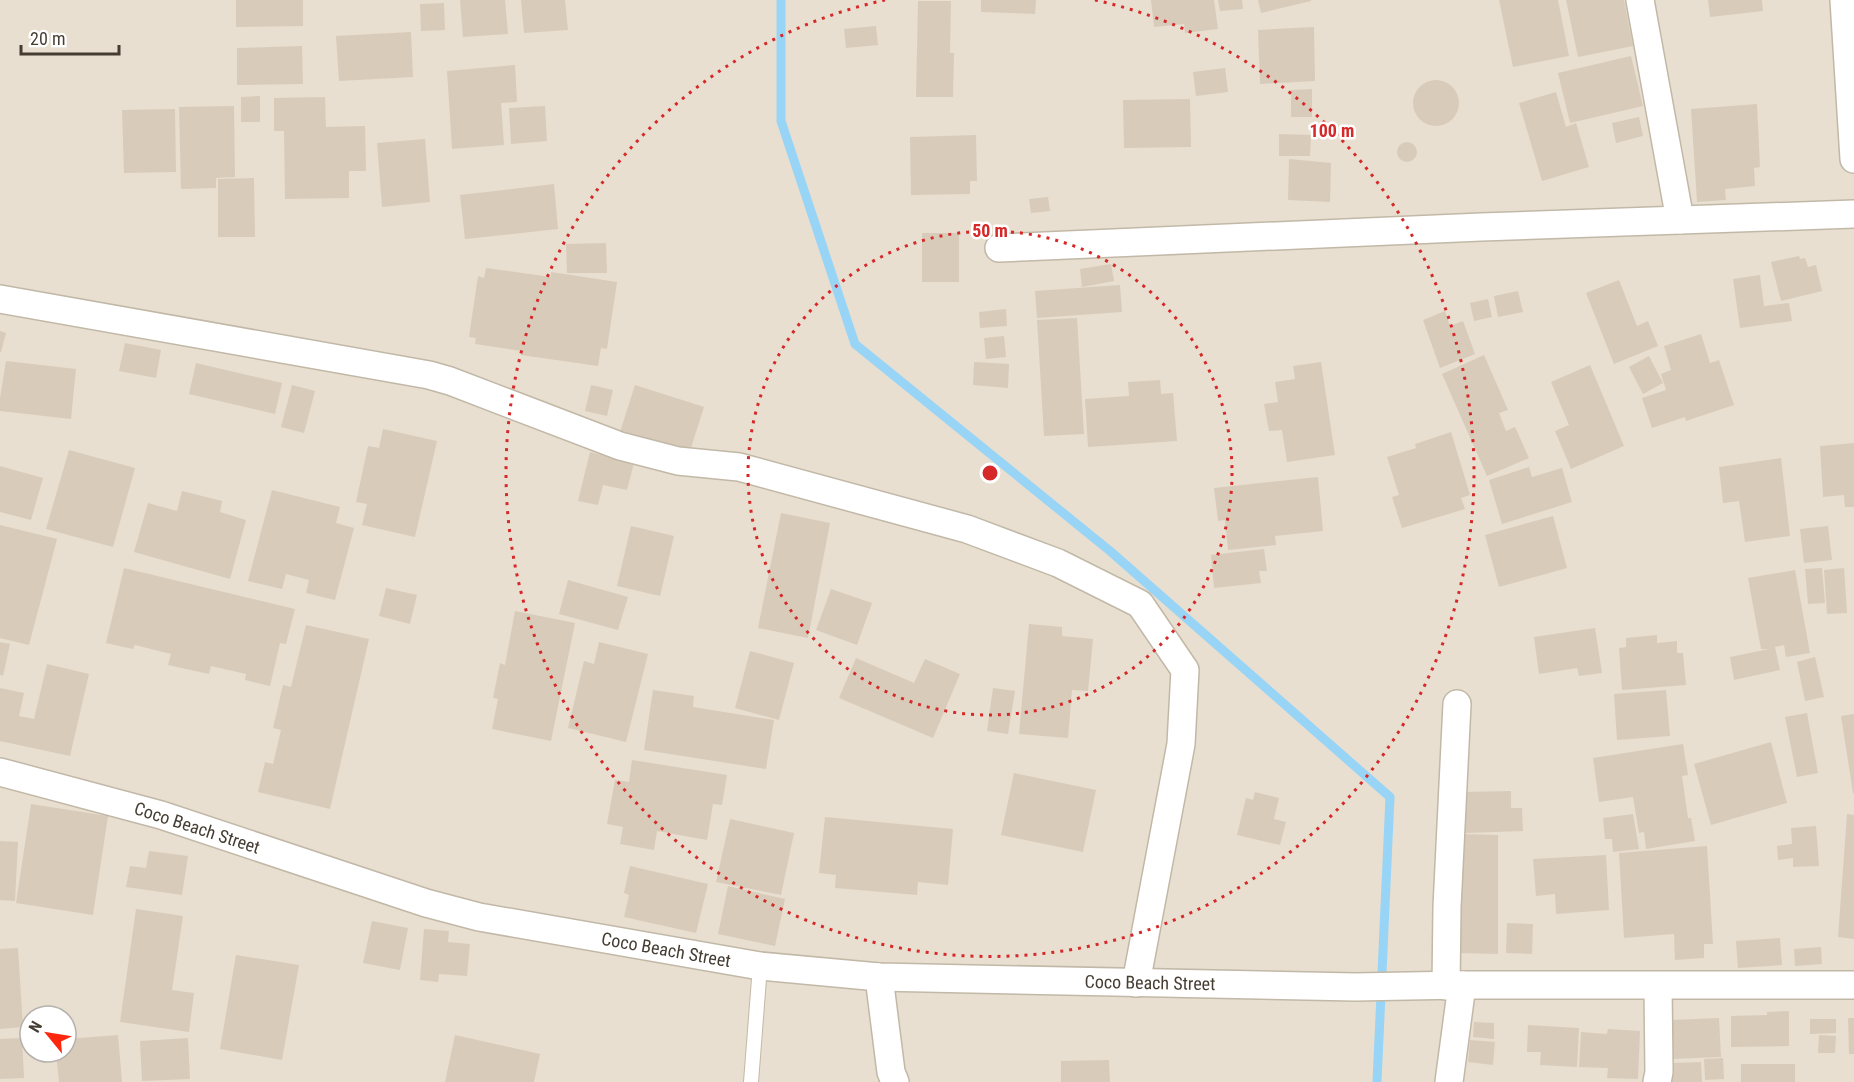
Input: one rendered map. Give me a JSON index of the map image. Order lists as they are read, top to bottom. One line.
{"streets":{"street":["Coco Beach Street"]},"scale_bar":"20 m","north":"top left","rings":["100 m","50 m"]}
